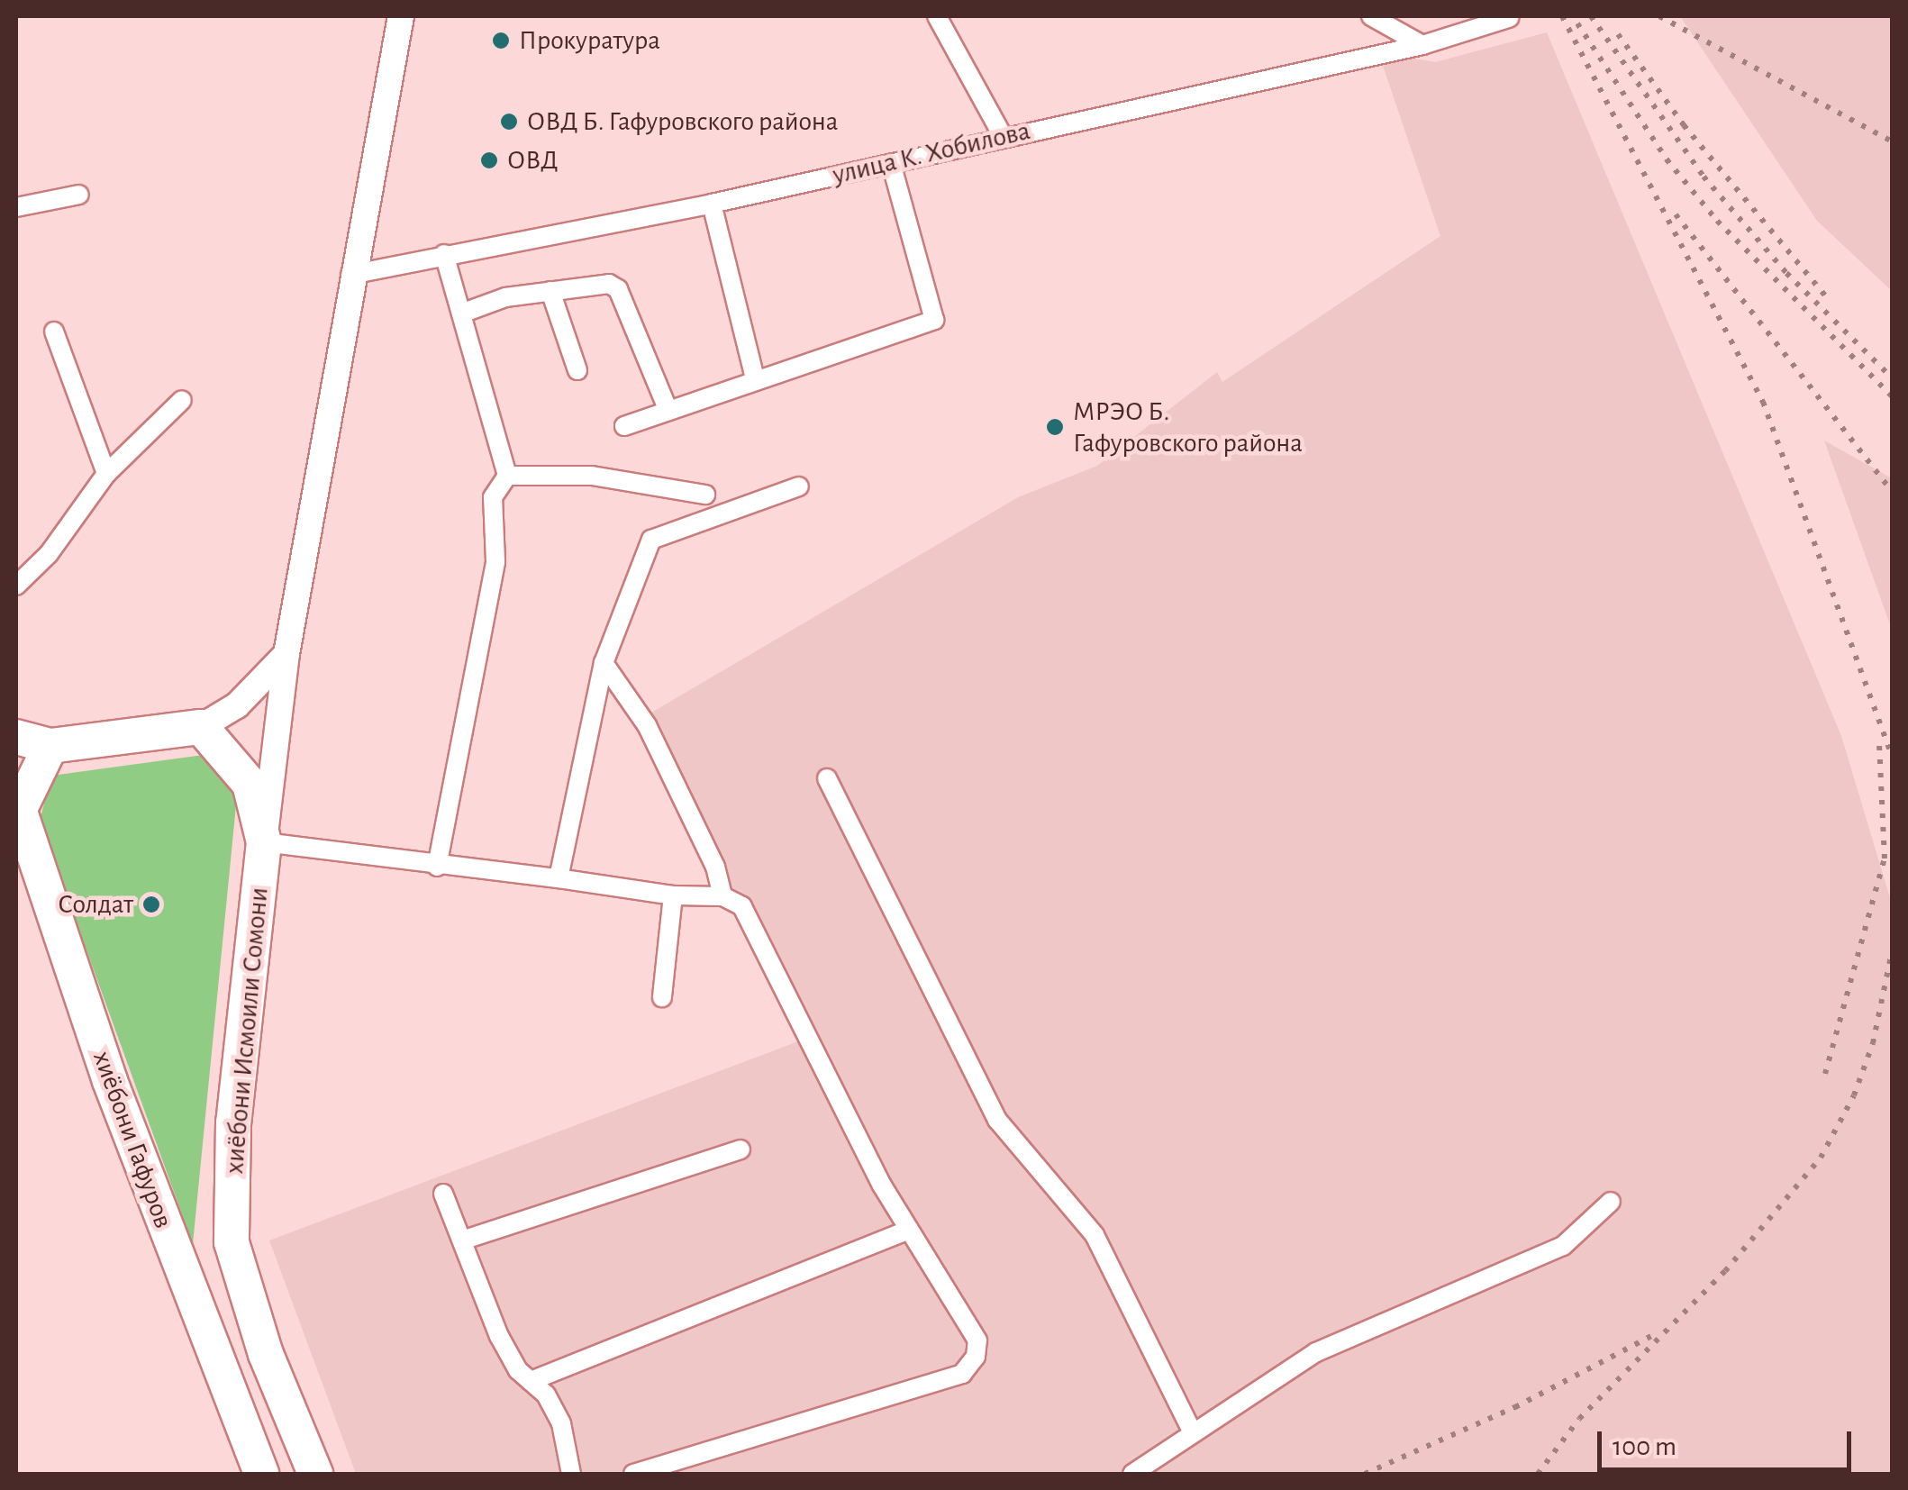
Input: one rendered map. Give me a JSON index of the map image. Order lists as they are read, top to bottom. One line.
{"streets":{"highway":["хиёбони Исмоили Сомони","хиёбони Гафуров"],"street":["улица К. Хобилова"]},"places":["Прокуратура","ОВД Б. Гафуровского района","ОВД","МРЭО Б. Гафуровского района","Солдат"],"scale_bar":"100 m"}
